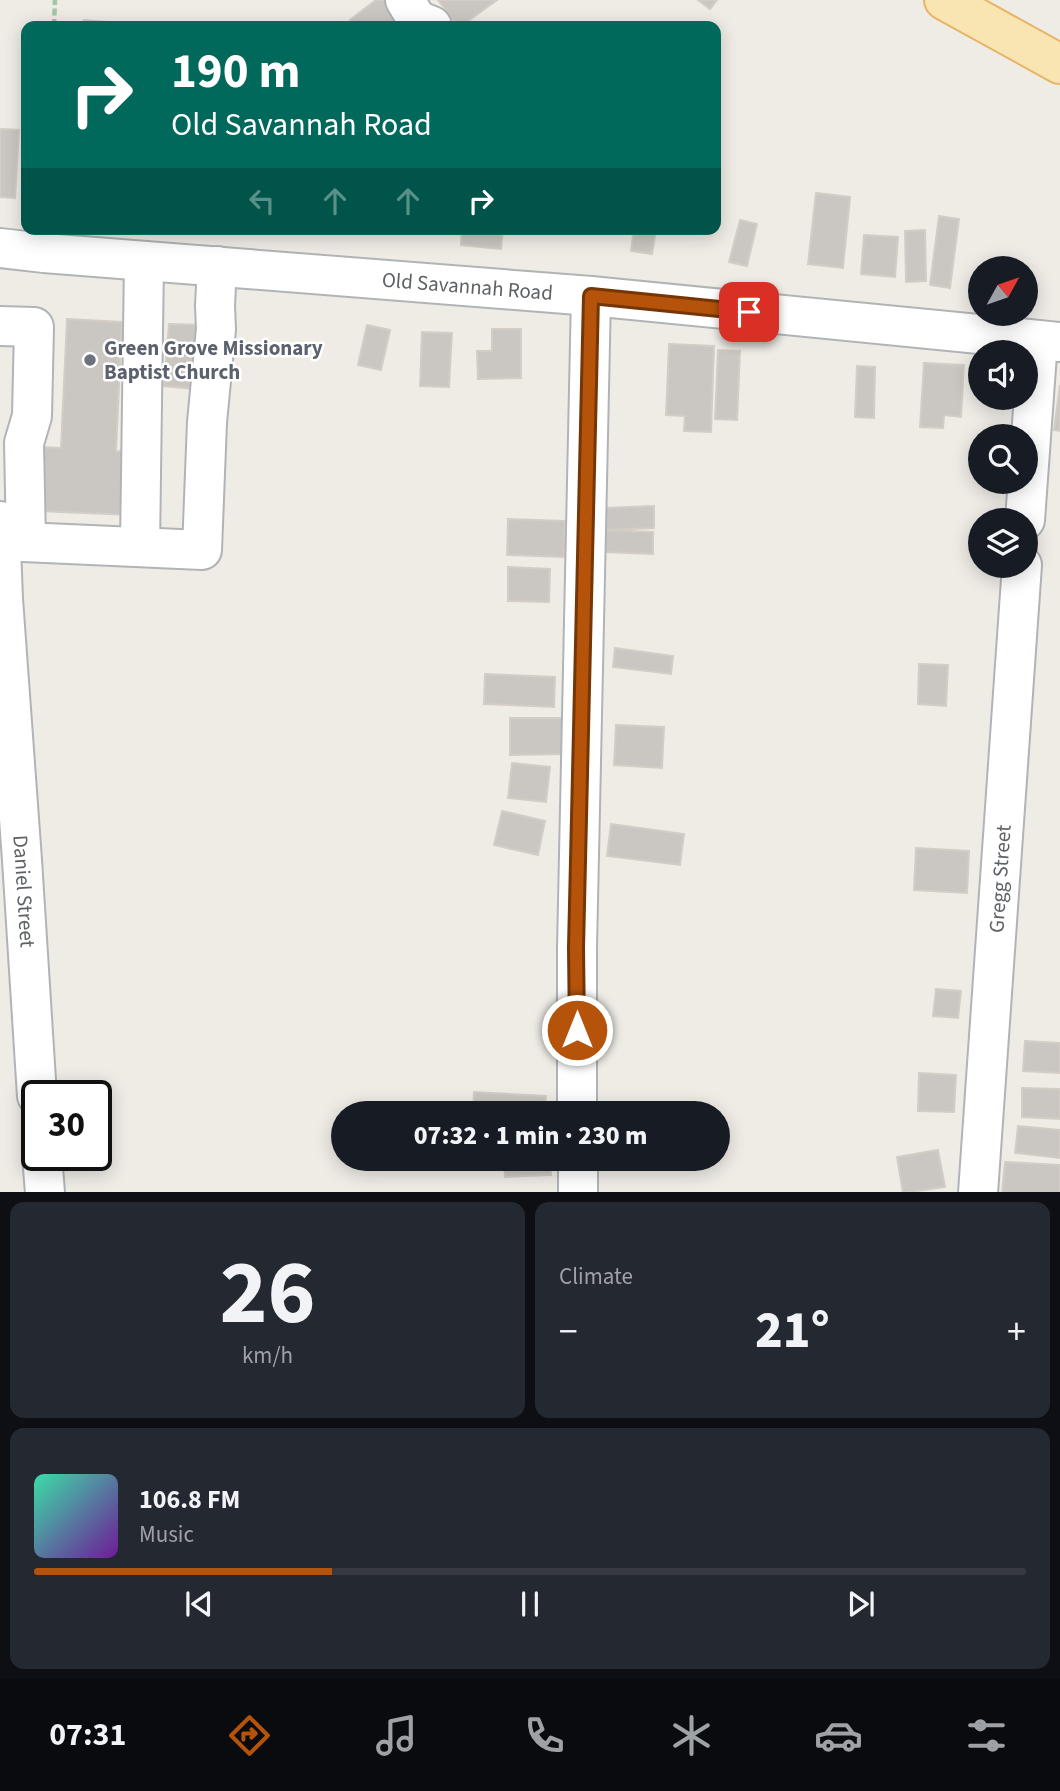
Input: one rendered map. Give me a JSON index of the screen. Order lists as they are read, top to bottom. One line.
{"streets":{"street":["Old Savannah Road","Gregg Street","Daniel Street"]},"places":["Green Grove Missionary Baptist Church"],"north":"top right","page":{"turn":["190 m","Old Savannah Road"],"limit":"30","trip":"07:32 · 1 min · 230 m","tile":[["26","km/h"],"Climate"],"heat":["−","21°","+"],"song":["106.8 FM","Music"],"tabs":"07:31"}}
